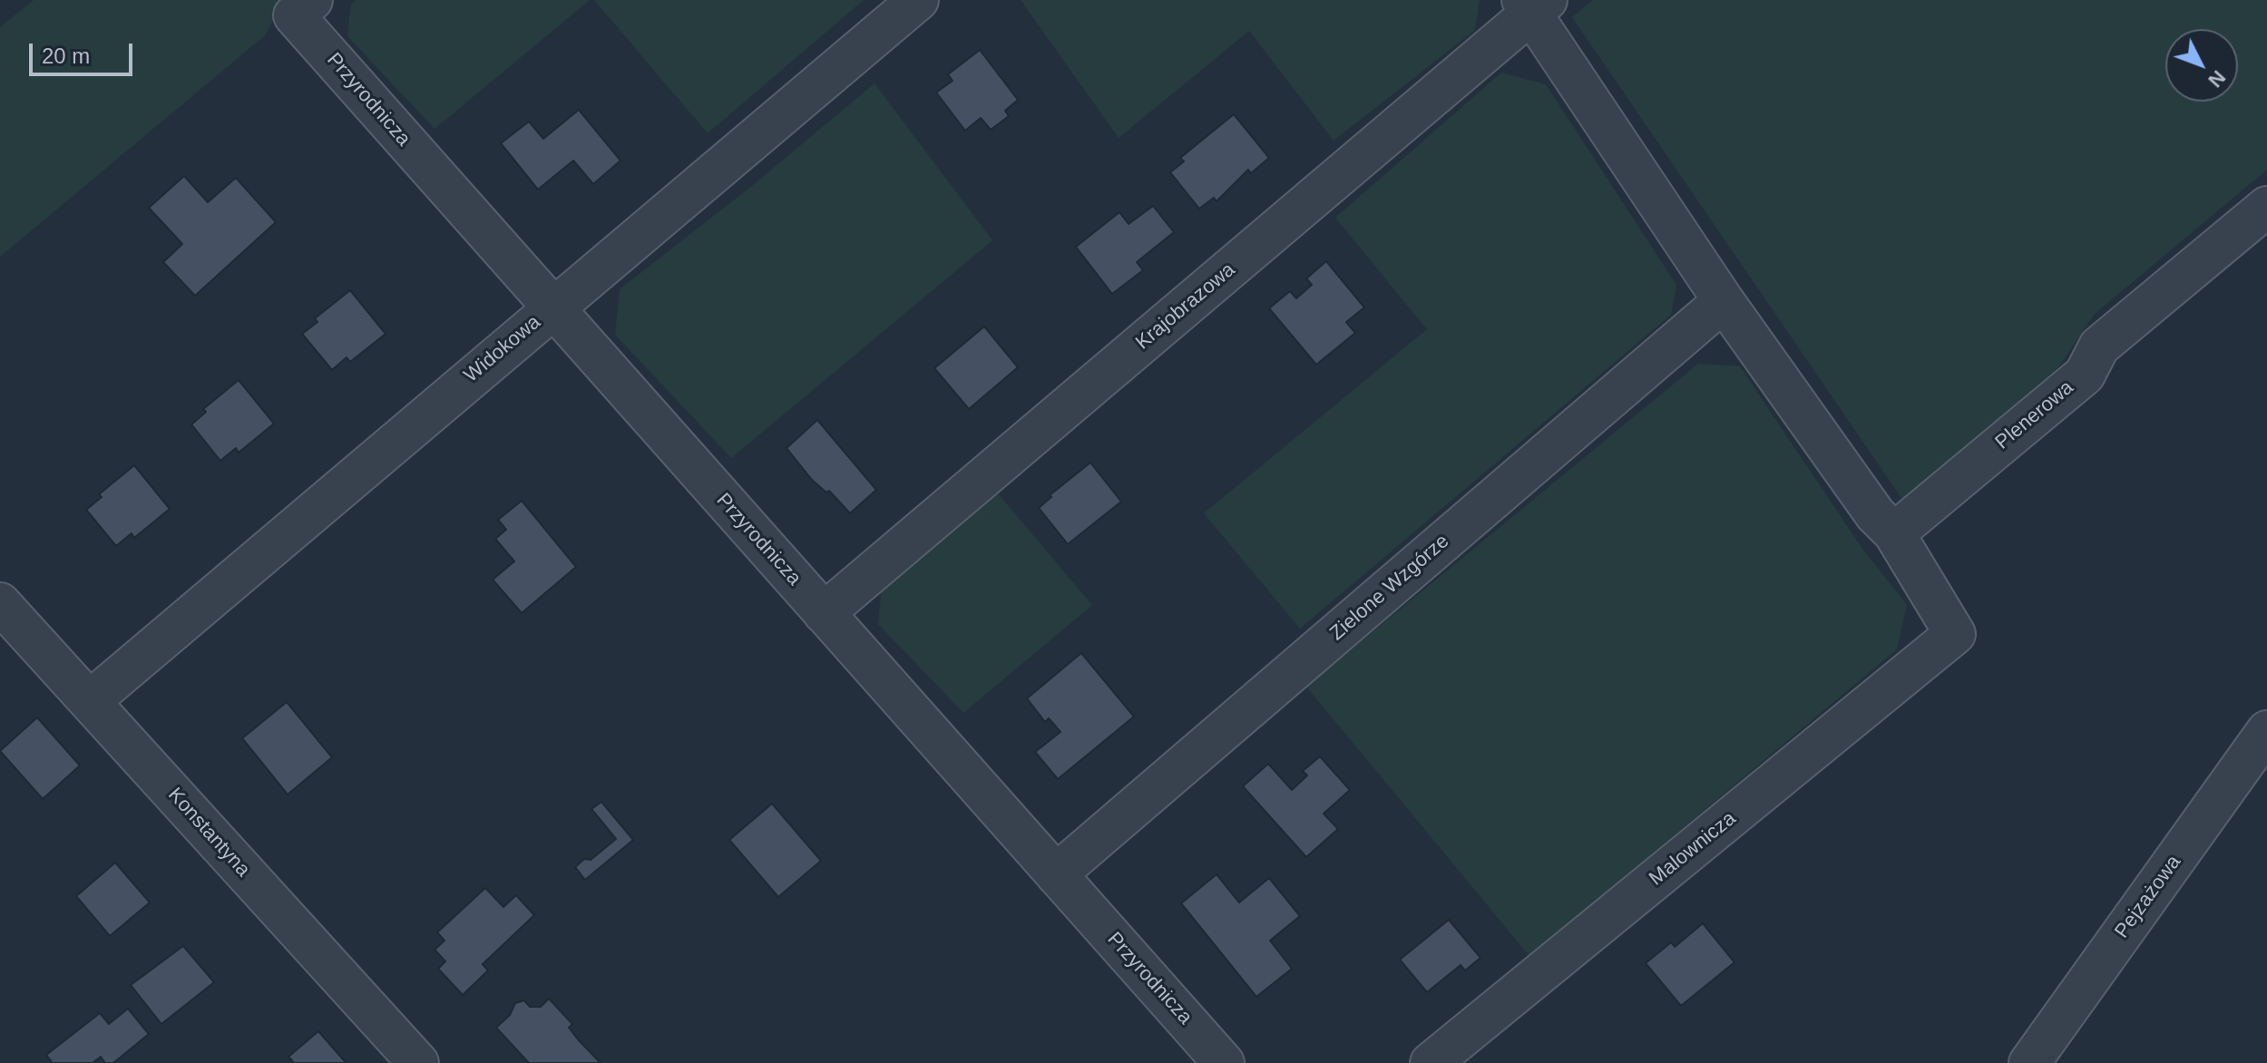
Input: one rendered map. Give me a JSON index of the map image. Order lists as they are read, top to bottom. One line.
{"streets":{"street":["Przyrodnicza","Krajobrazowa","Widokowa","Plenerowa","Zielone Wzgórze","Konstantyna","Malownicza","Pejzażowa"]},"crossings":[["Przyrodnicza","Krajobrazowa"],["Przyrodnicza","Widokowa"],["Przyrodnicza","Zielone Wzgórze"],["Widokowa","Konstantyna"],["Plenerowa","Malownicza"]],"scale_bar":"20 m","north":"bottom right"}
